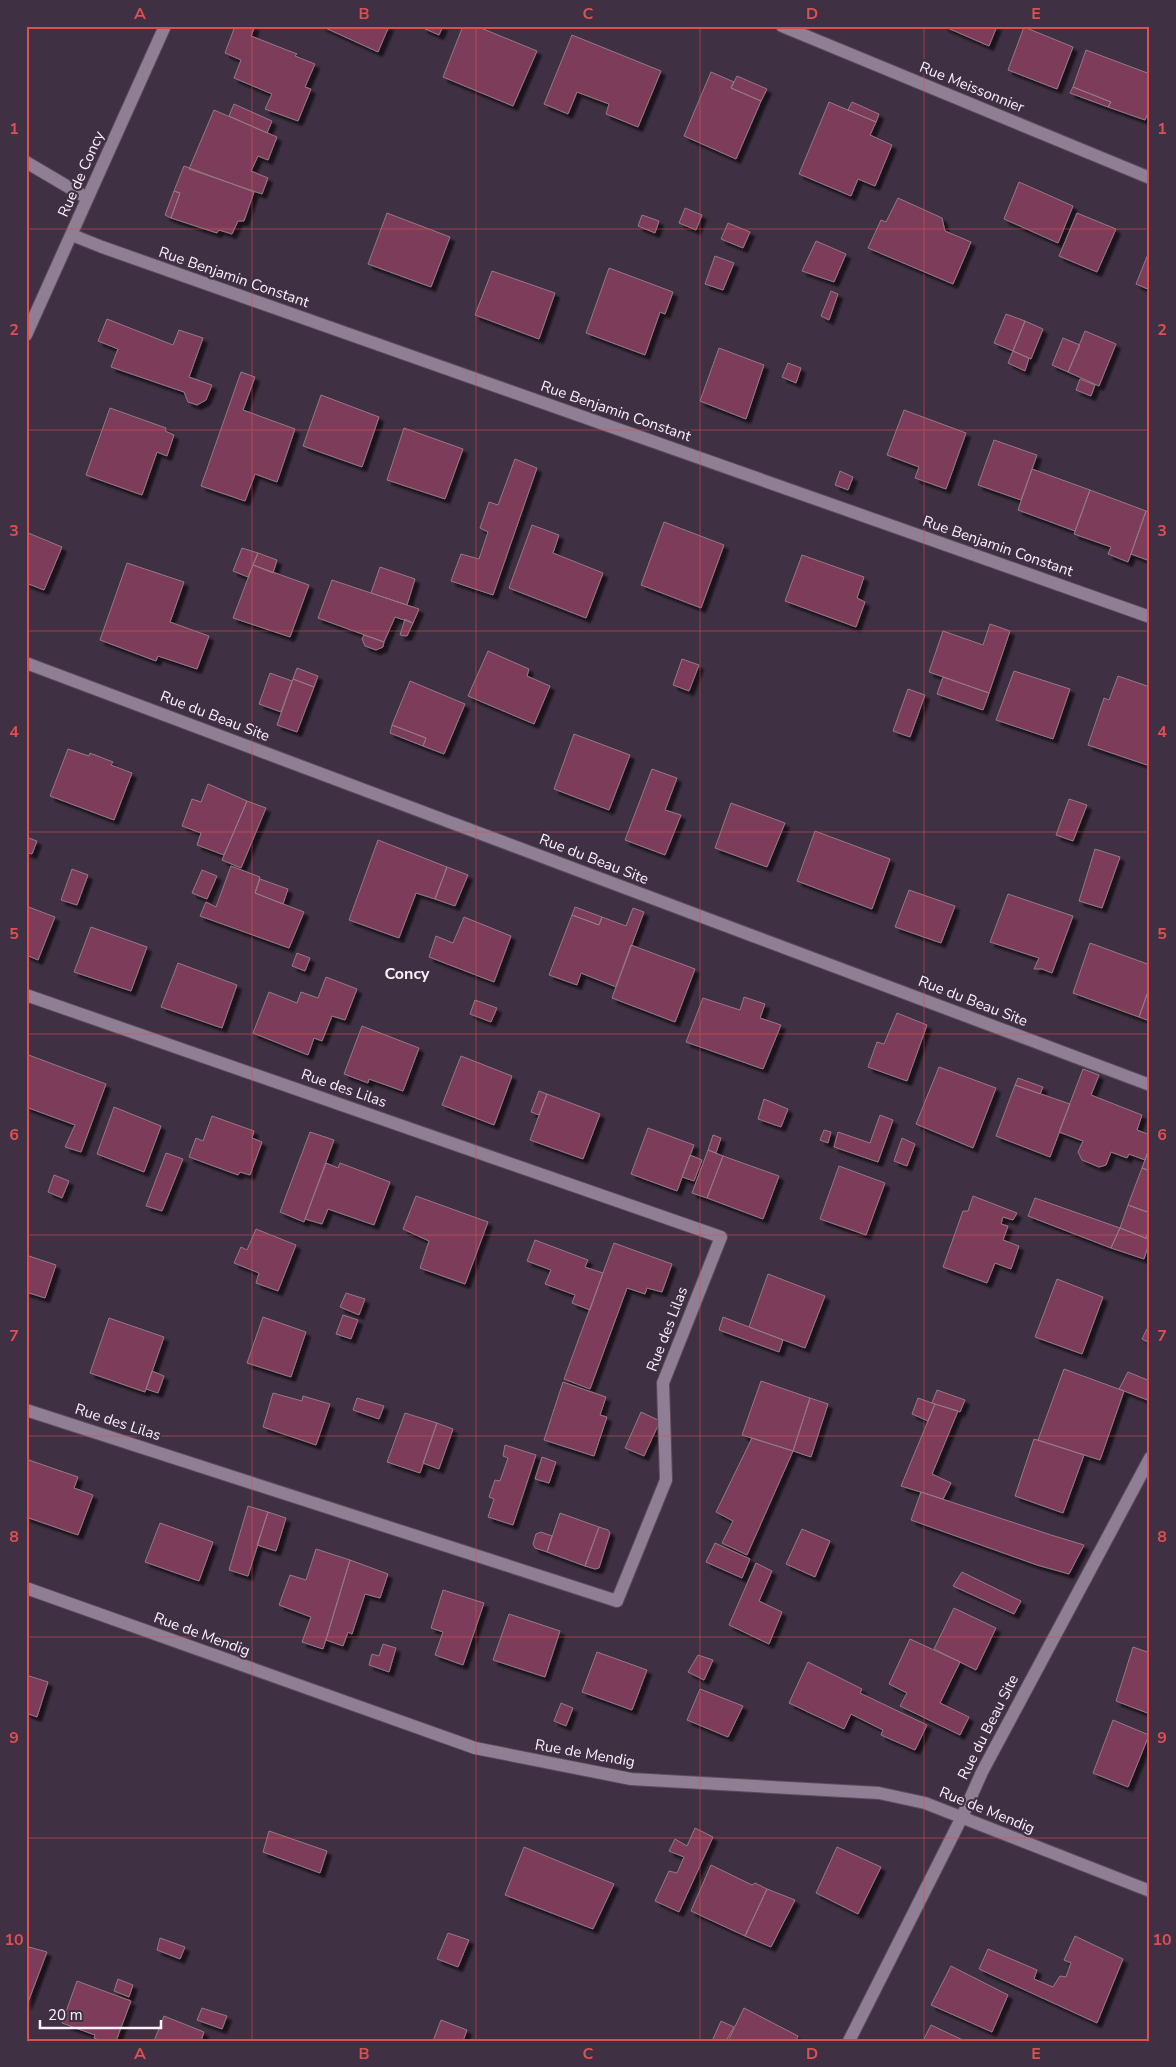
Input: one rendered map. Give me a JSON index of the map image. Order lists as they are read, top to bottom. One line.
{"streets":{"street":["Rue Meissonnier","Rue de Concy","Rue Benjamin Constant","Rue du Beau Site","Rue des Lilas","Rue de Mendig"]},"crossings":[["Rue de Concy","Rue Benjamin Constant"],["Rue du Beau Site","Rue de Mendig"]],"districts":["Concy"],"scale_bar":"20 m","grid":{"columns":["A","B","C","D","E"],"rows":["1","2","3","4","5","6","7","8","9","10"]}}
